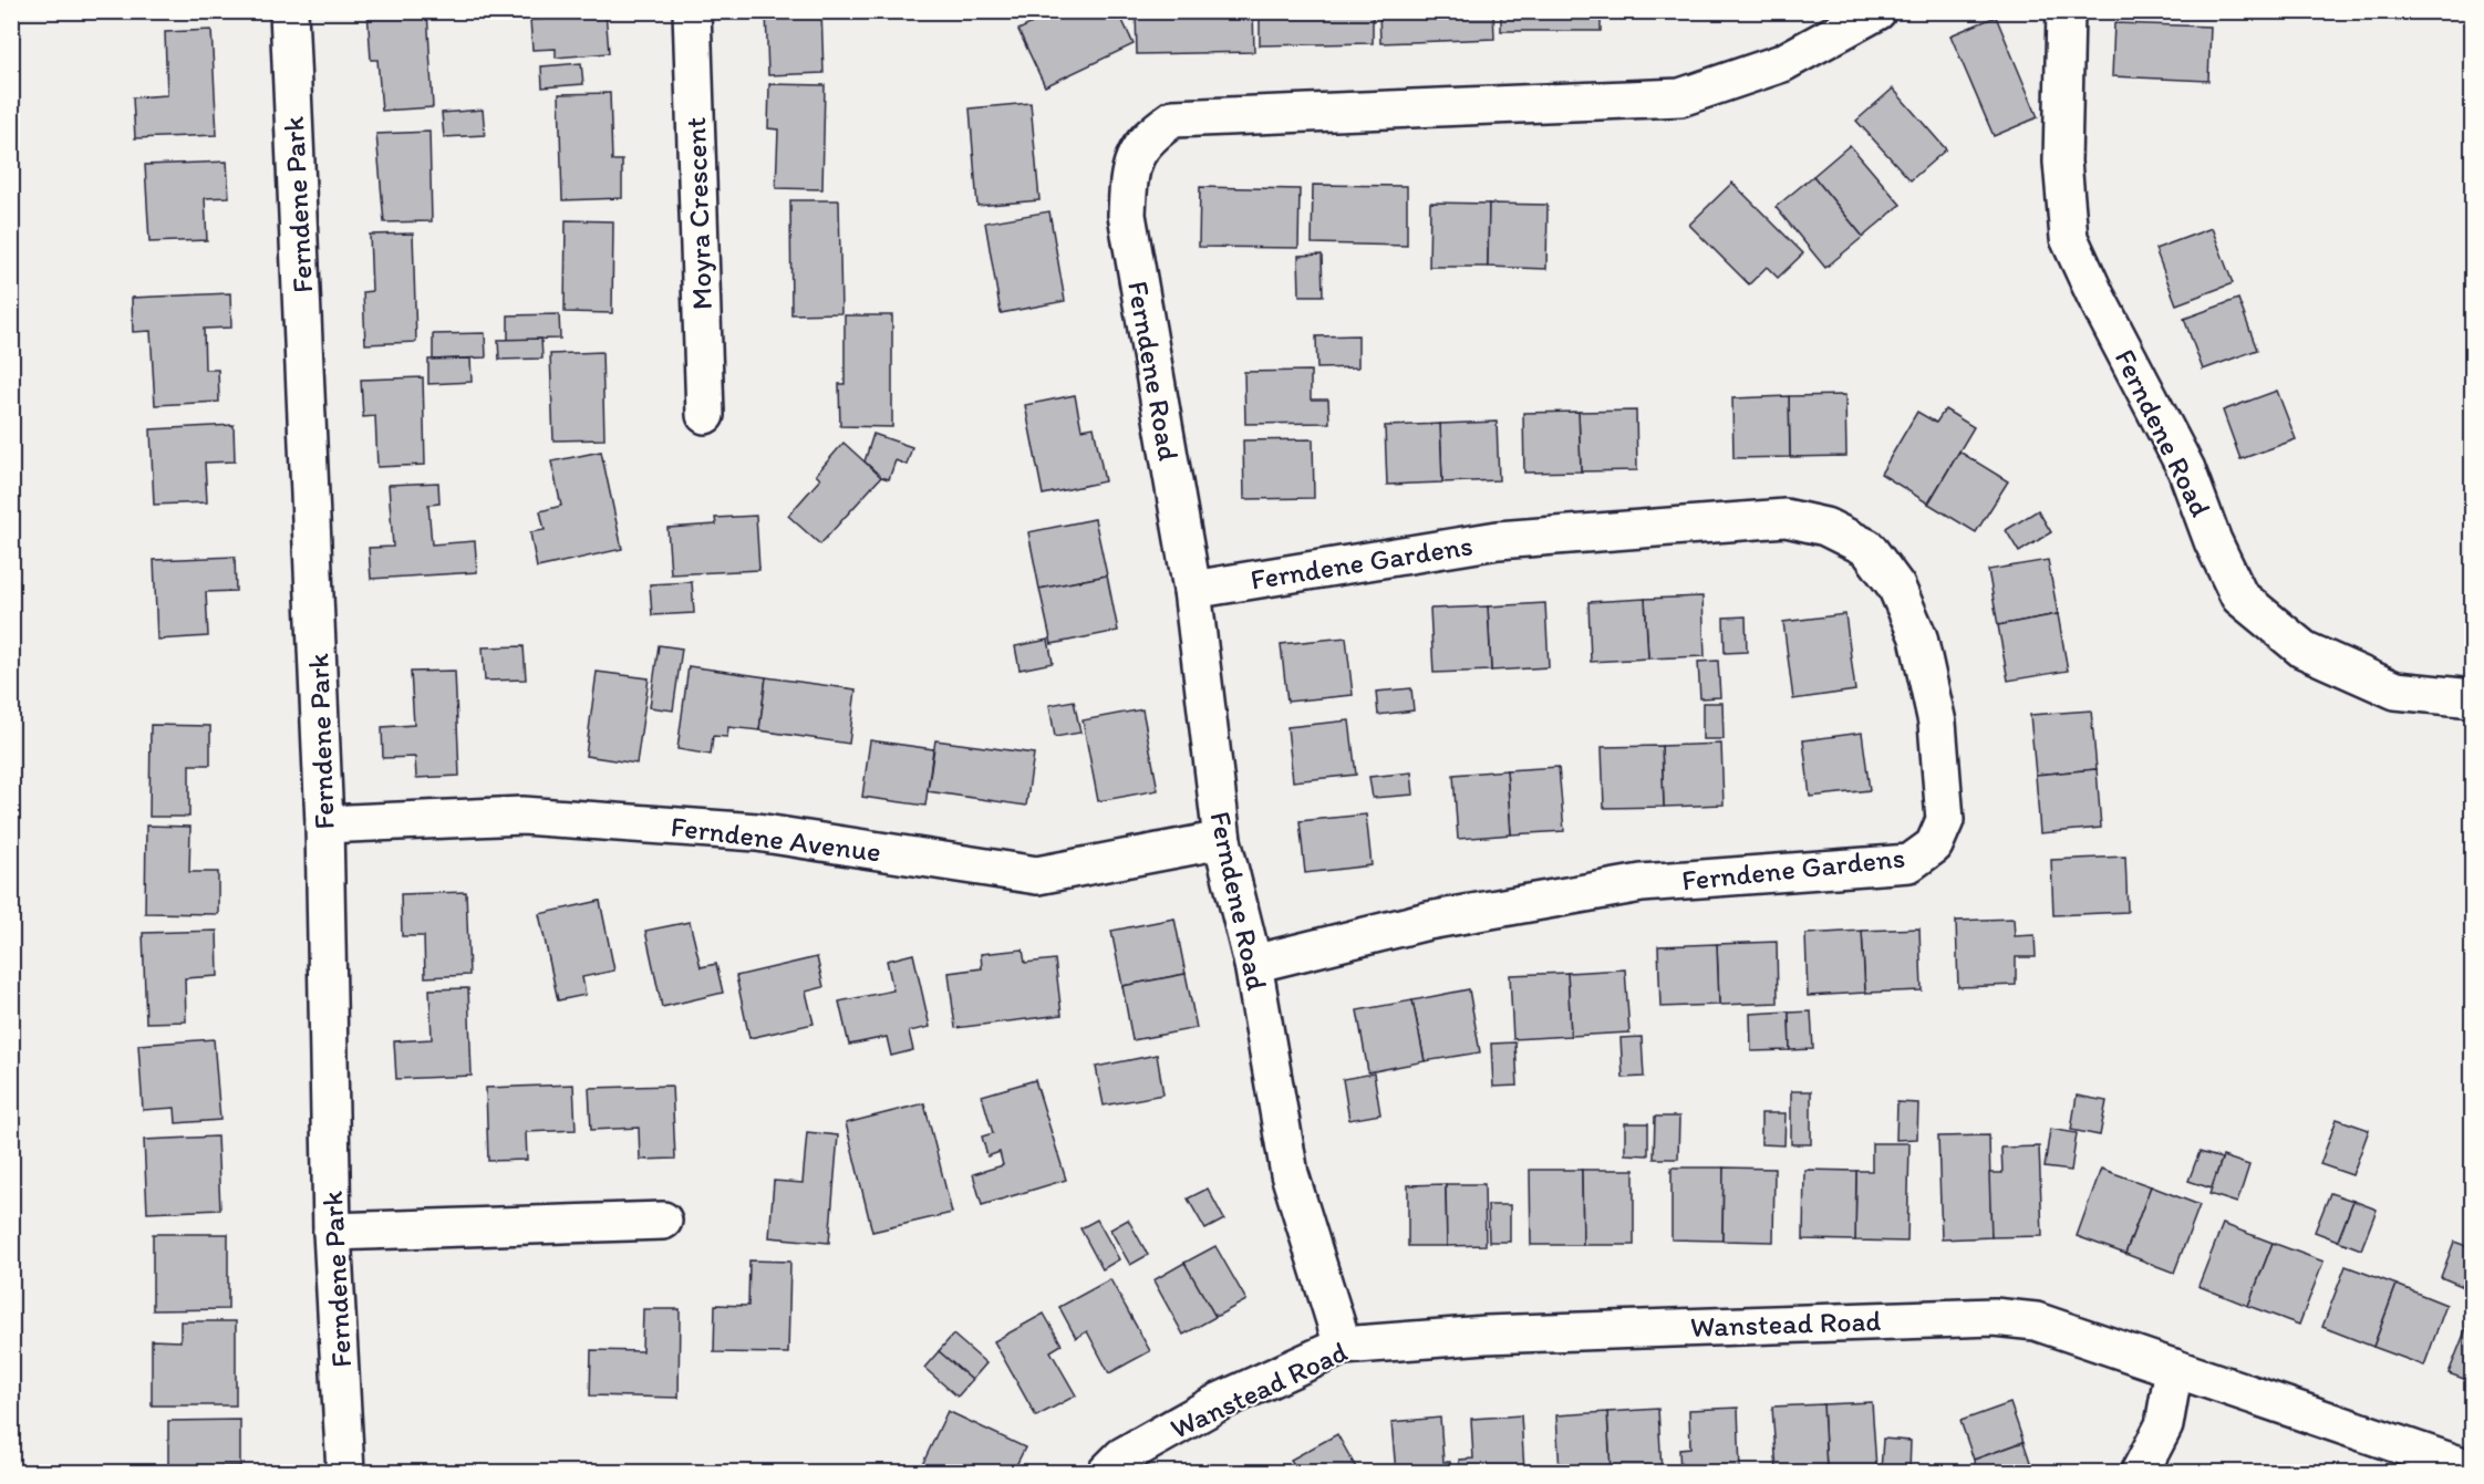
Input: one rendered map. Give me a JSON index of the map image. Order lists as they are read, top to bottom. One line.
{"streets":{"street":["Ferndene Park","Moyra Crescent","Ferndene Road","Ferndene Gardens","Ferndene Avenue","Wanstead Road"]},"crossings":[["Ferndene Park","Ferndene Avenue"],["Ferndene Road","Ferndene Gardens"],["Ferndene Road","Ferndene Avenue"],["Ferndene Road","Wanstead Road"]]}
